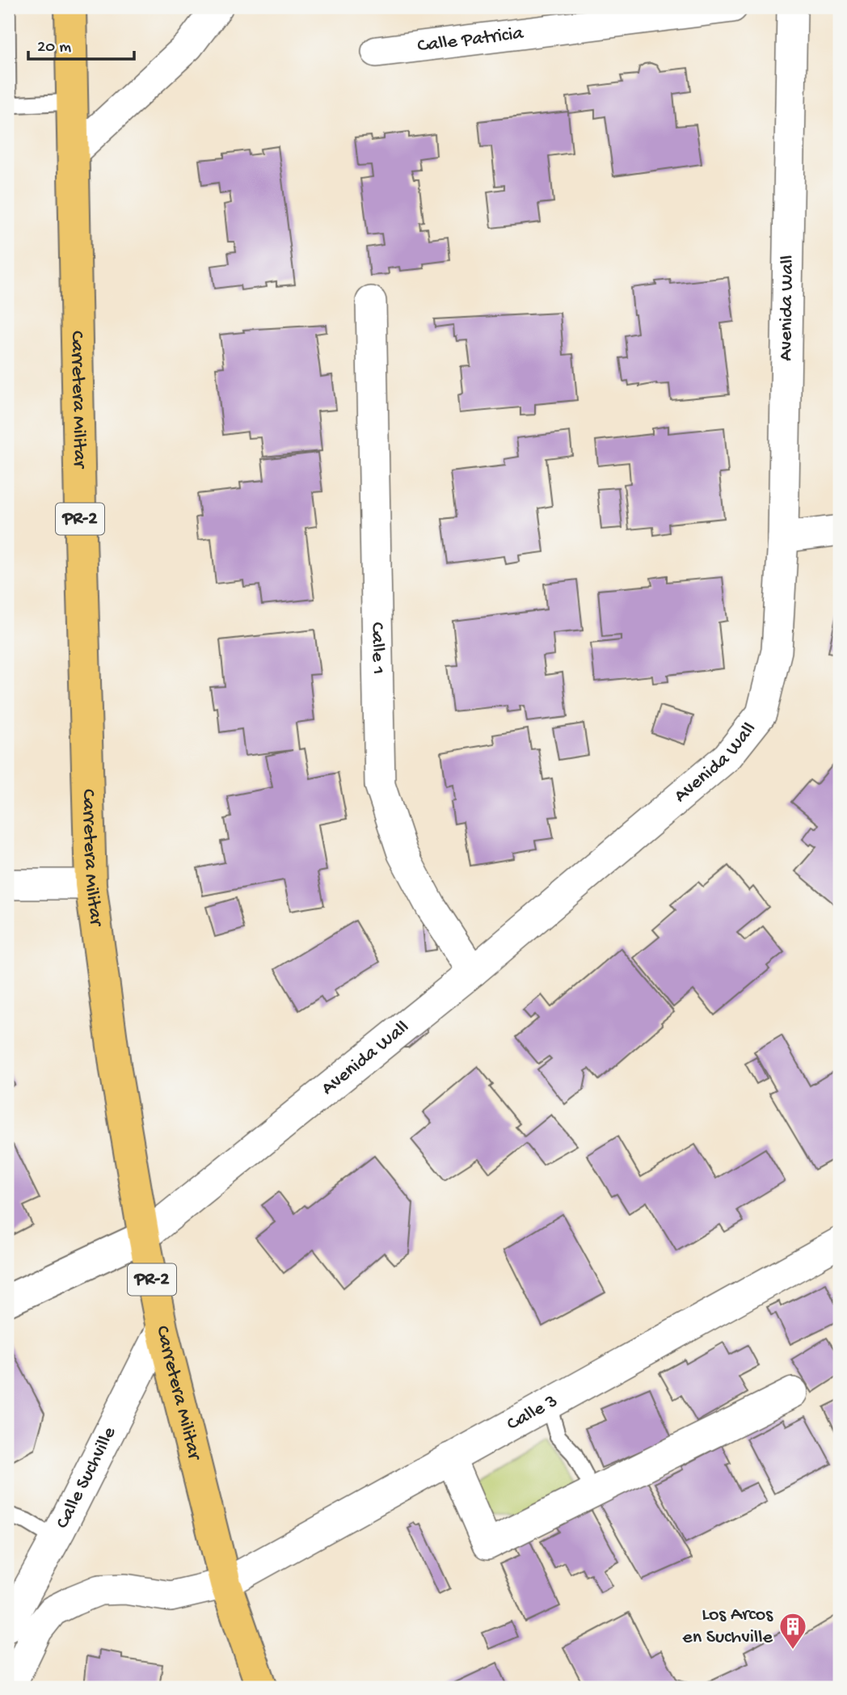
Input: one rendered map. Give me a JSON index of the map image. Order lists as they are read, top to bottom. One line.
{"streets":{"main road":["Carretera Militar","PR-2"],"street":["Calle Patricia","Avenida Wall","Calle 1","Calle 3","Calle Suchville"]},"crossings":[["Avenida Wall","Carretera Militar"],["Avenida Wall","Calle 1"],["Carretera Militar","Calle 3"],["Carretera Militar","Calle Suchville"]],"places":{"building":["Los Arcos en Suchville"]},"scale_bar":"20 m"}
